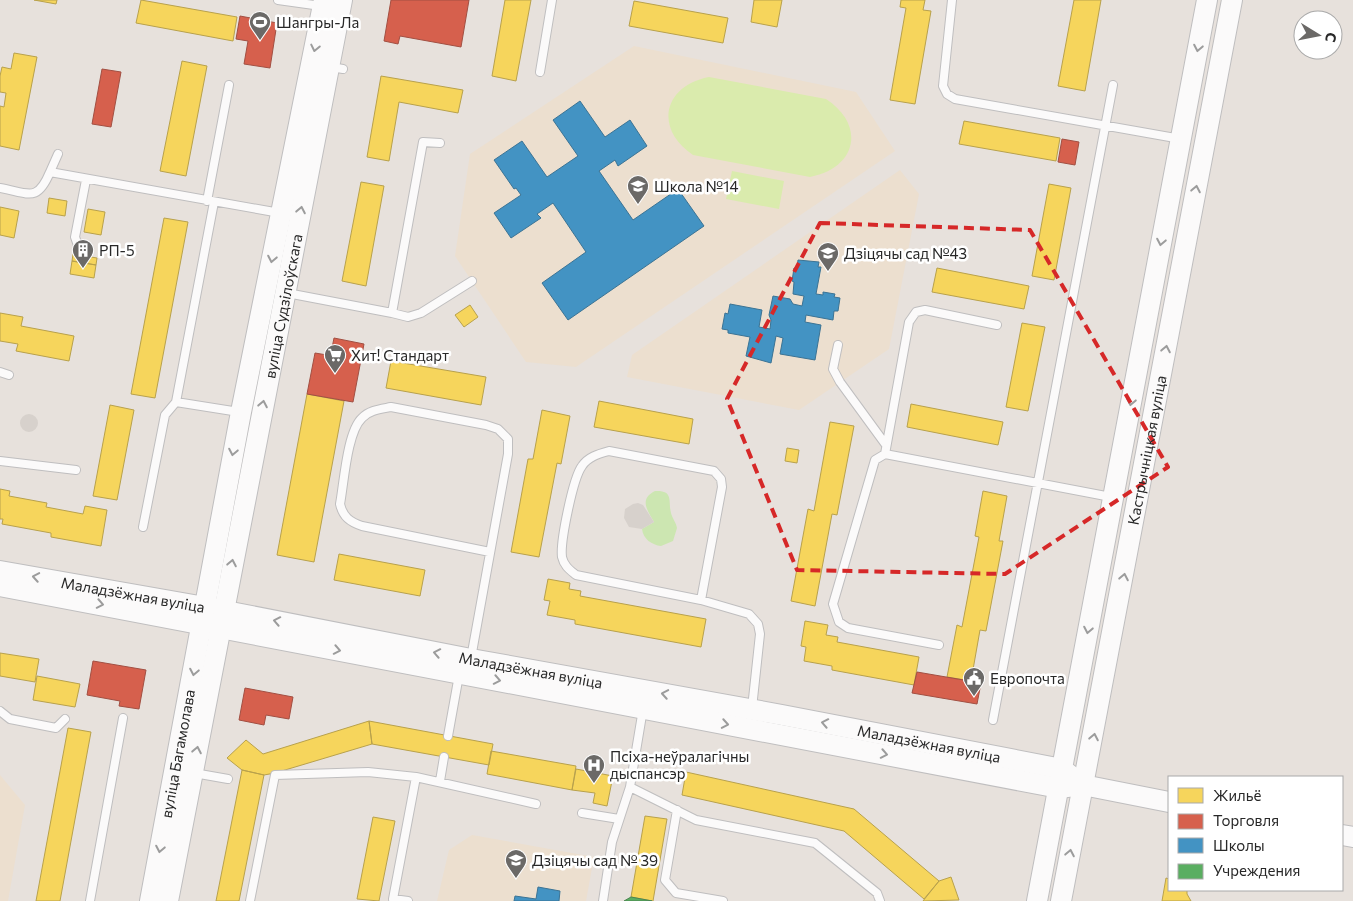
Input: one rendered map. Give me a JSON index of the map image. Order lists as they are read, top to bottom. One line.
{"streets":{"main road":["вуліца Судзілоўскага","Кастрычніцкая вуліца","Маладзёжная вуліца","вуліца Багамолава"]},"crossings":[["вуліца Судзілоўскага","Маладзёжная вуліца"],["вуліца Судзілоўскага","вуліца Багамолава"],["Кастрычніцкая вуліца","Маладзёжная вуліца"],["Маладзёжная вуліца","вуліца Багамолава"]],"places":{"sports":["Шангры-Ла"],"school or university":["Школа №14","Дзіцячы сад №43","Дзіцячы сад № 39"],"building":["РП-5"],"supermarket":["Хит! Стандарт"],"public building":["Европочта"],"hospital":["Псіха-неўралагічны дыспансэр"]},"legend":["Жильё","Торговля","Школы","Учреждения"],"north":"right"}
